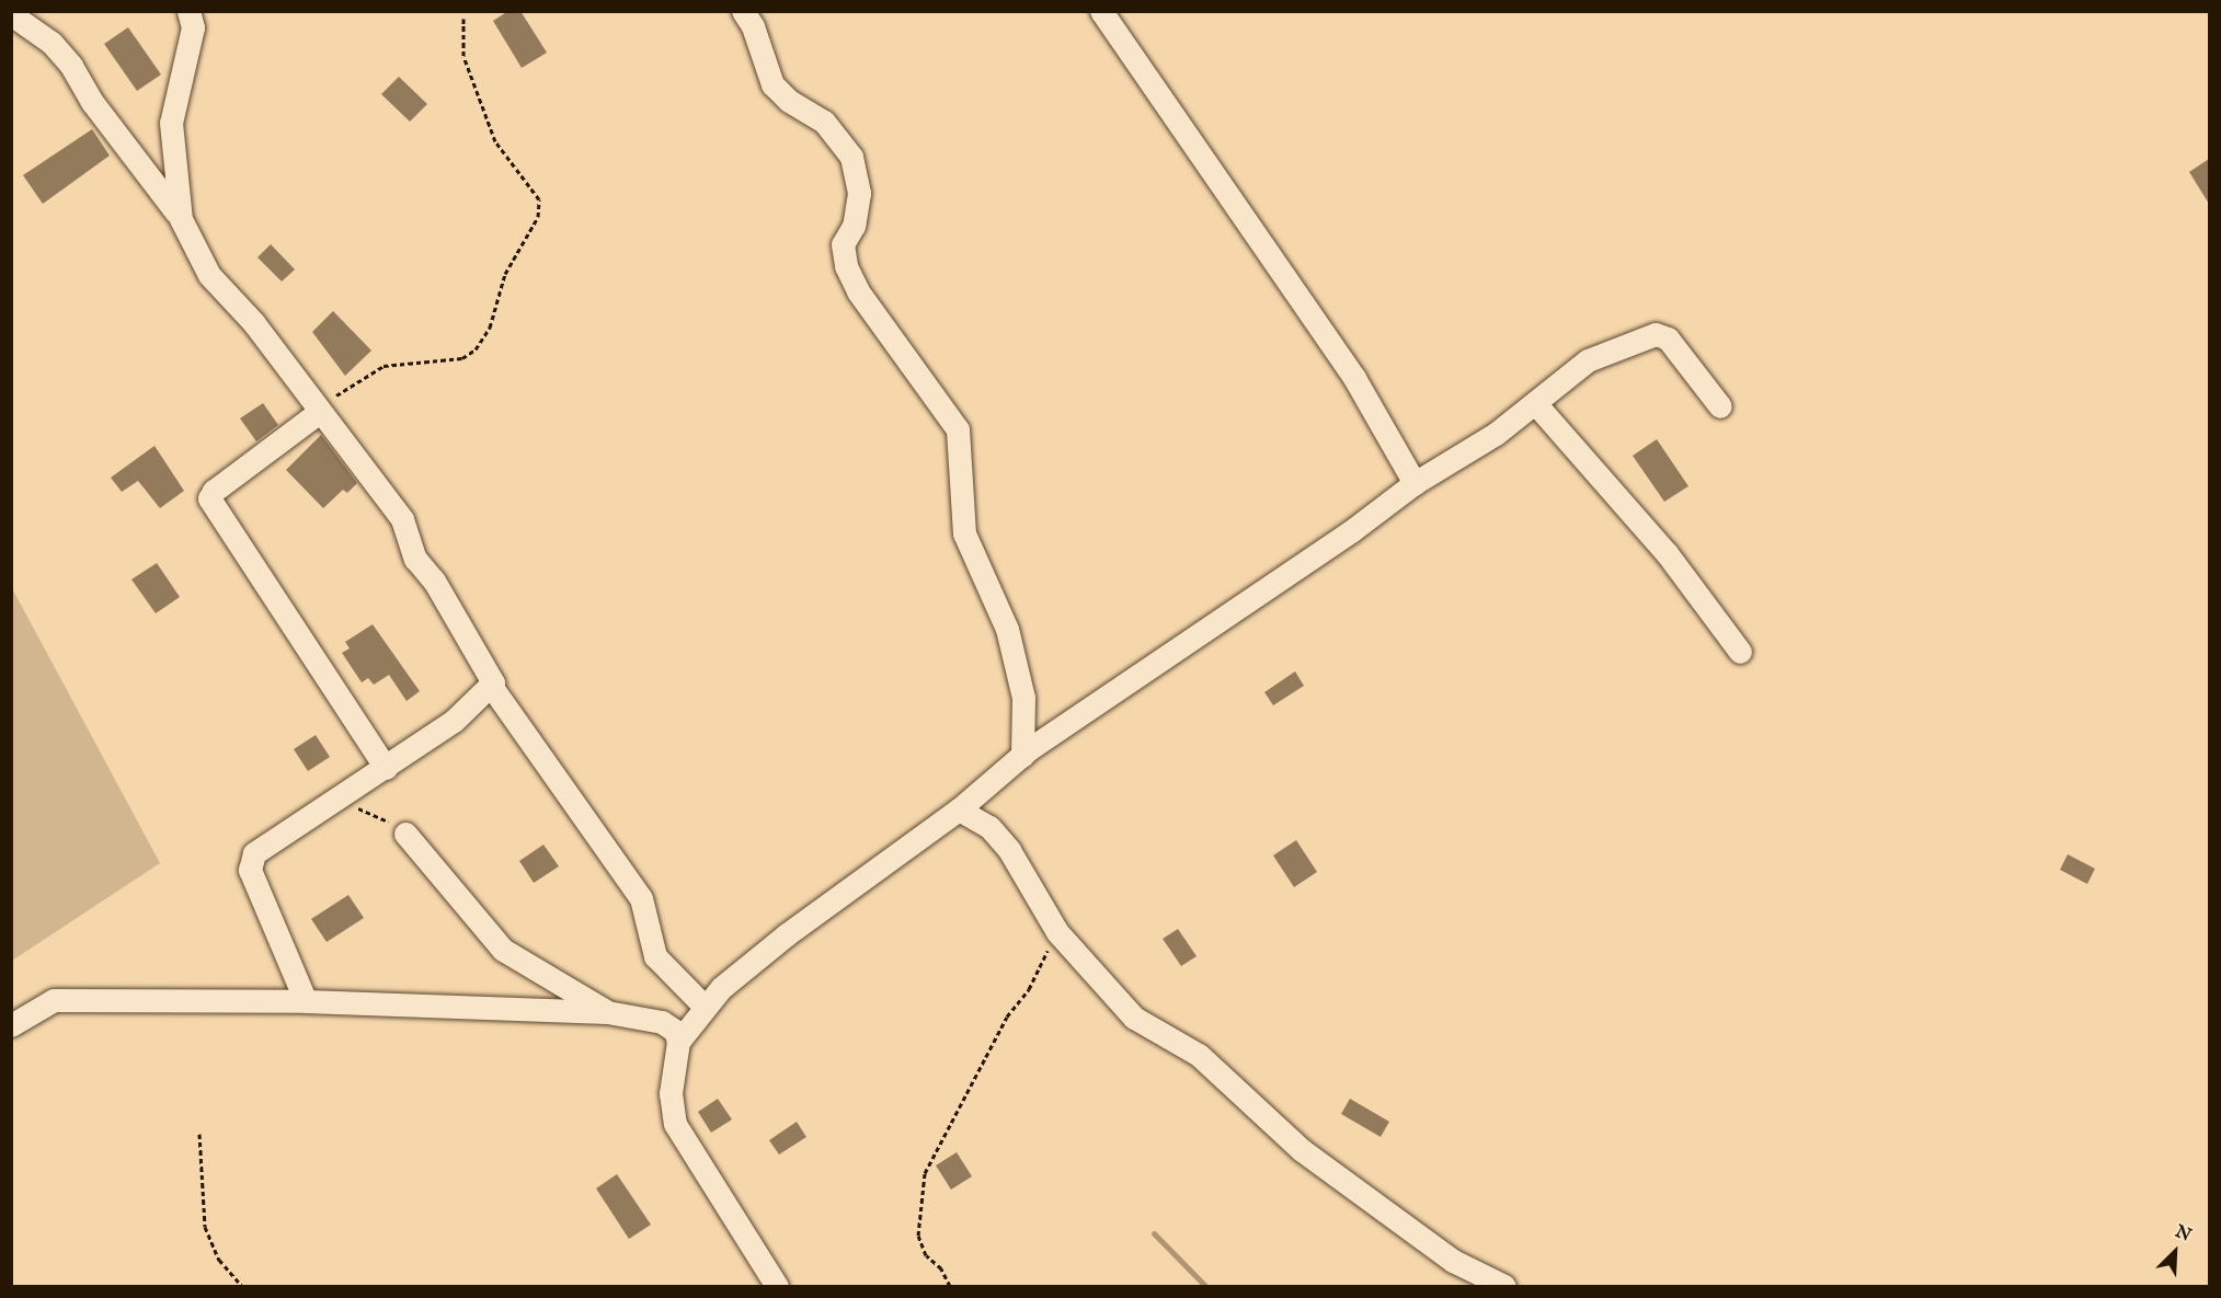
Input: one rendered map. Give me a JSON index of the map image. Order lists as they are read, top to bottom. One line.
{"north":"top right"}
